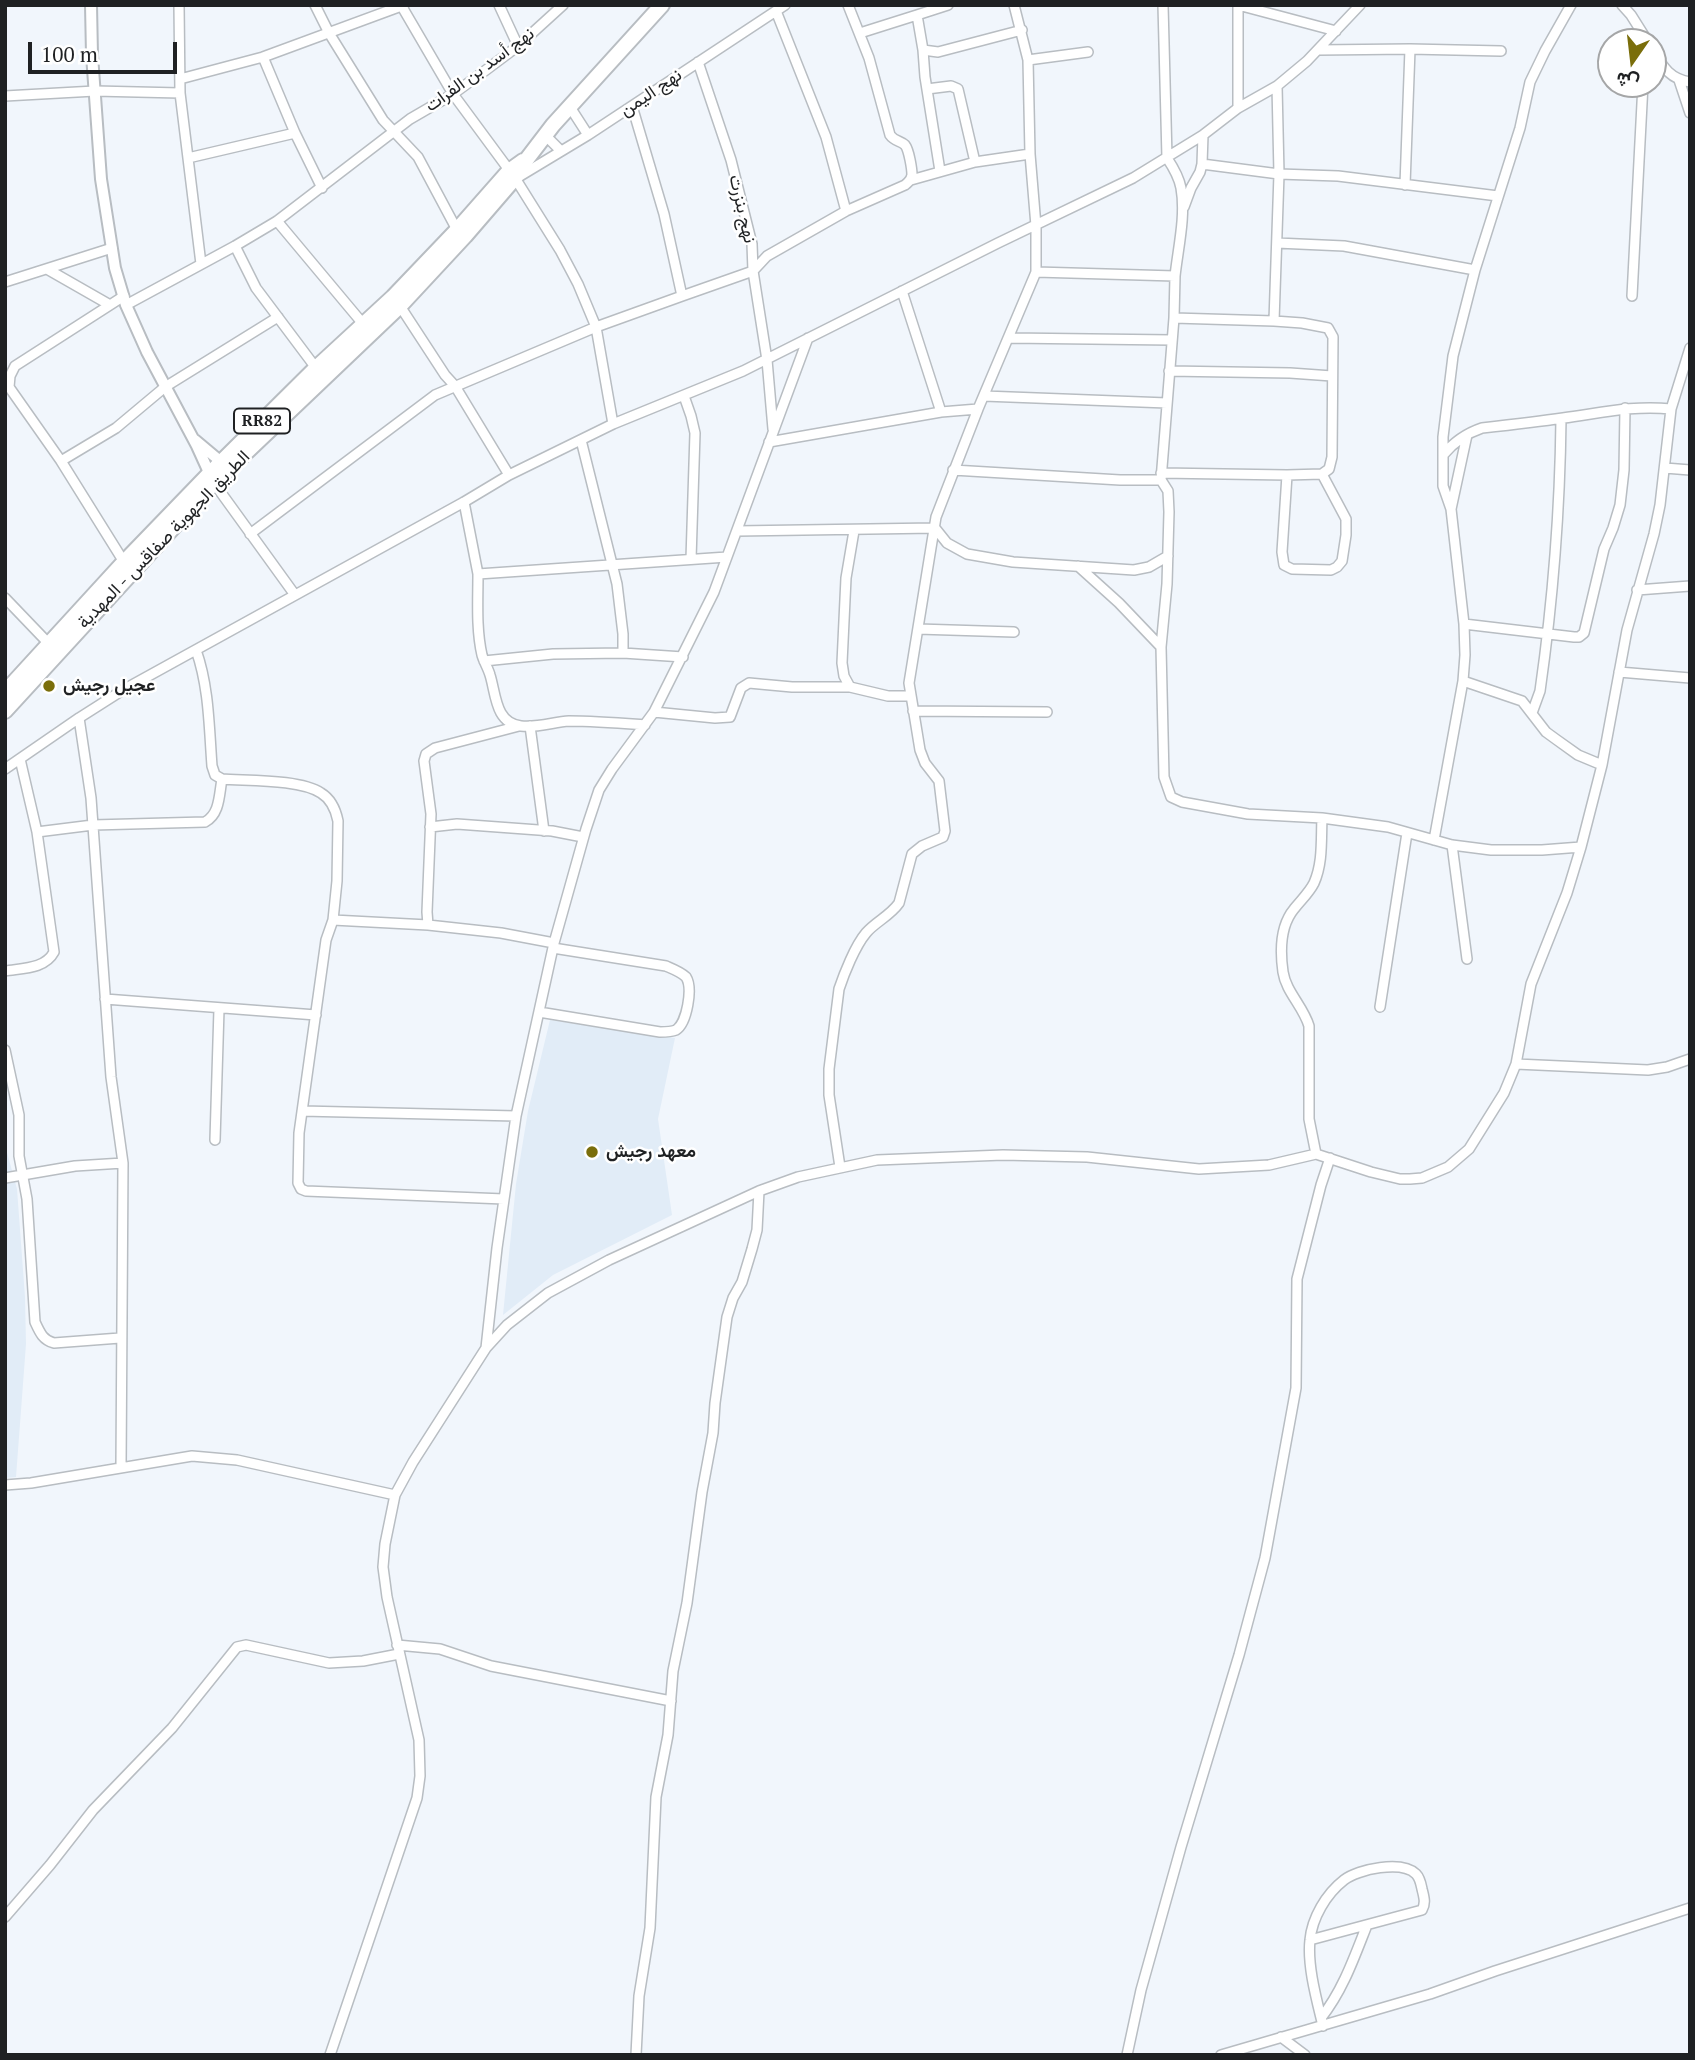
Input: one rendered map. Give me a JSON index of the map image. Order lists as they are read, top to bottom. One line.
{"streets":{"main road":["RR82","الطريق الجهوية صفاقس - المهدية"],"street":["نهج أسد بن الفرات","نهج اليمن","نهج بنزرت"]},"crossings":[["نهج اليمن","نهج بنزرت"],["نهج اليمن","الطريق الجهوية صفاقس - المهدية"]],"places":["عجيل رجيش","معهد رجيش"],"scale_bar":"100 m","north":"bottom"}
